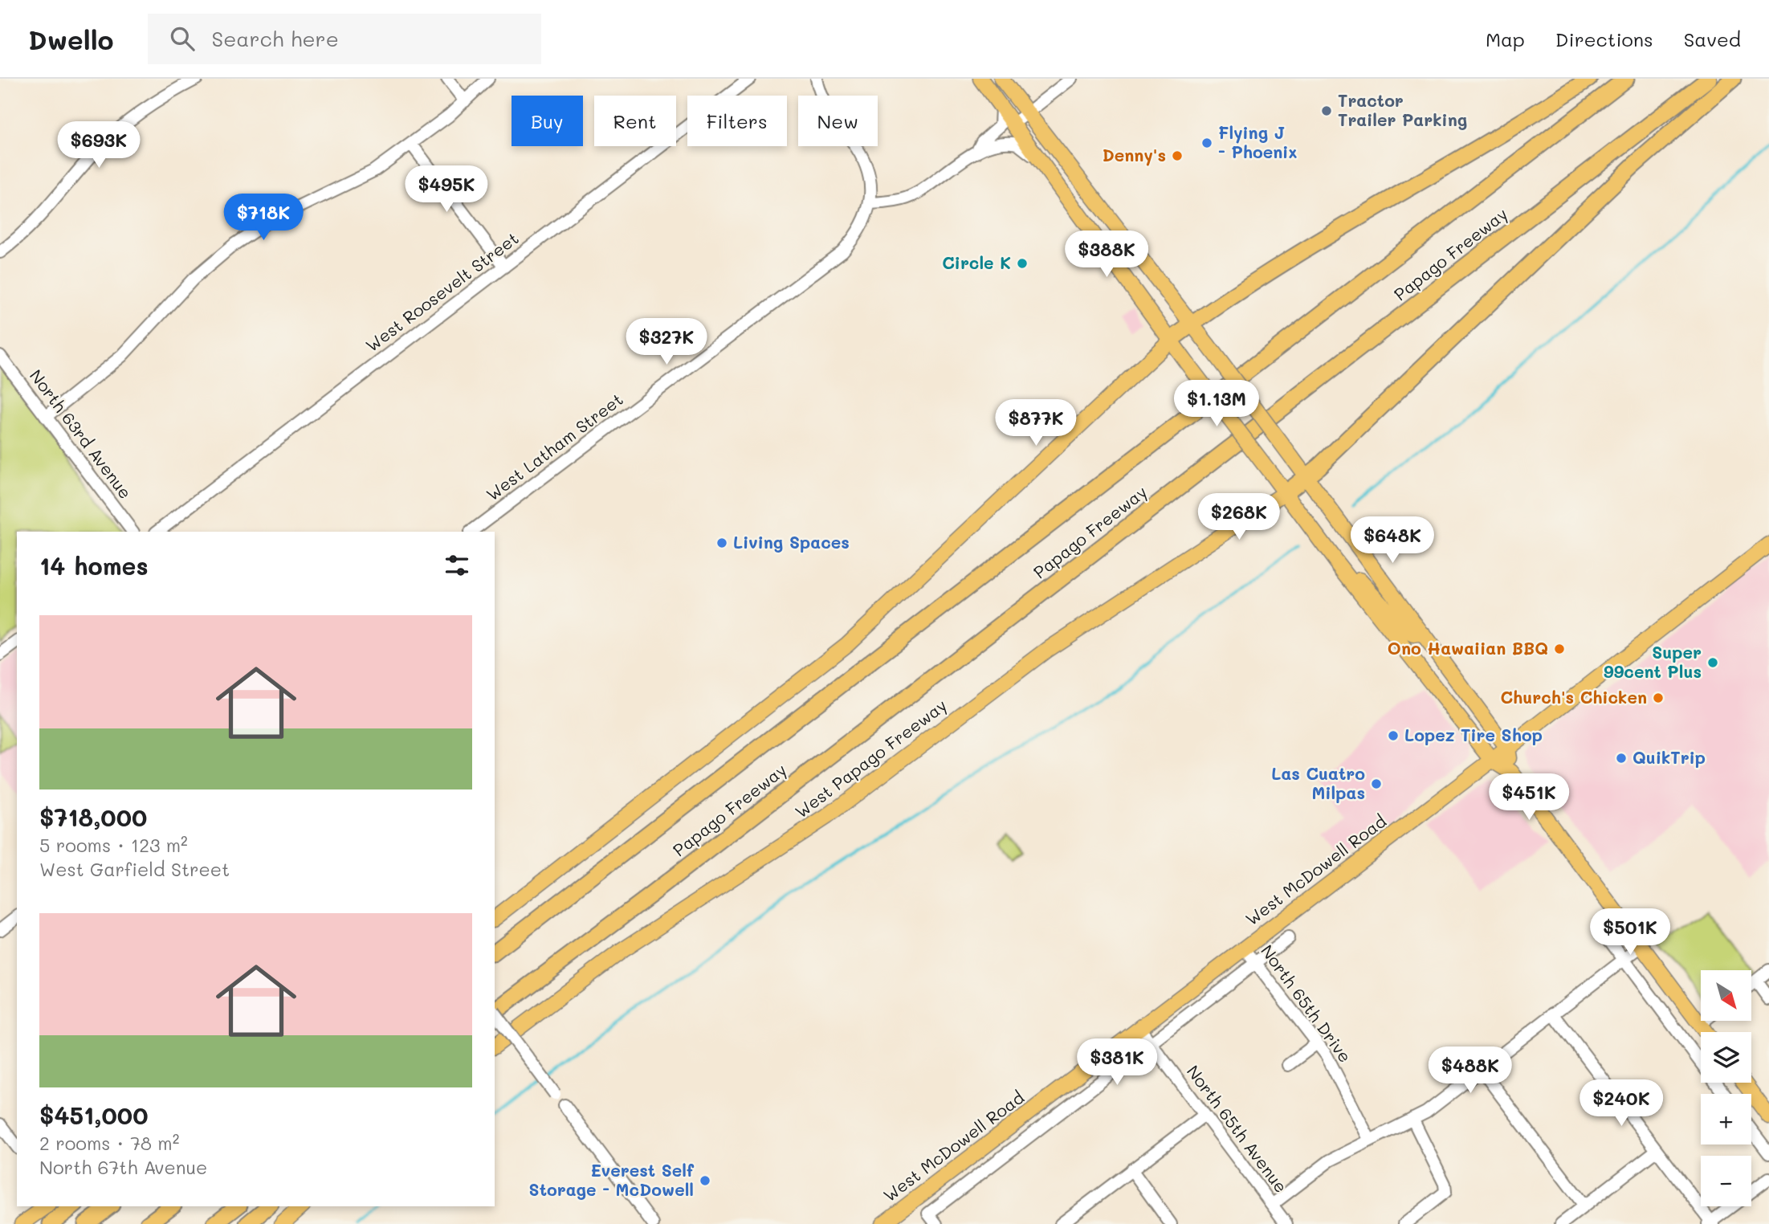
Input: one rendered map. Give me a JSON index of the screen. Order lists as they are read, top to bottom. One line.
{"streets":{"highway":["Papago Freeway"],"main road":["West Papago Freeway","West McDowell Road"],"street":["West Roosevelt Street","North 63rd Avenue","West Latham Street","North 65th Drive","North 65th Avenue"]},"crossings":[["West McDowell Road","North 65th Drive"],["West McDowell Road","North 65th Avenue"]],"places":["Tractor Trailer Parking","Flying J - Phoenix","Denny's","Circle K","Living Spaces","Ono Hawaiian BBQ","Super 99cent Plus","Church's Chicken","Lopez Tire Shop","QuikTrip","Las Cuatro Milpas","Everest Self Storage - McDowell"],"north":"bottom right","page":{"header":"Dwello","search":"Search here","nav":["Map","Directions","Saved"],"chip":["Buy","Rent","Filters","New"],"price":["$693K","$495K","$718K","$388K","$327K","$1.13M","$877K","$268K","$648K","$451K","$501K","$381K","$488K","$240K"],"heading":"14 homes","list":[{"name":"$718,000","note":"5 rooms · 123 m² · West Garfield Street"},{"name":"$451,000","note":"2 rooms · 78 m² · North 67th Avenue"}],"map_buttons":["+","−"]}}
